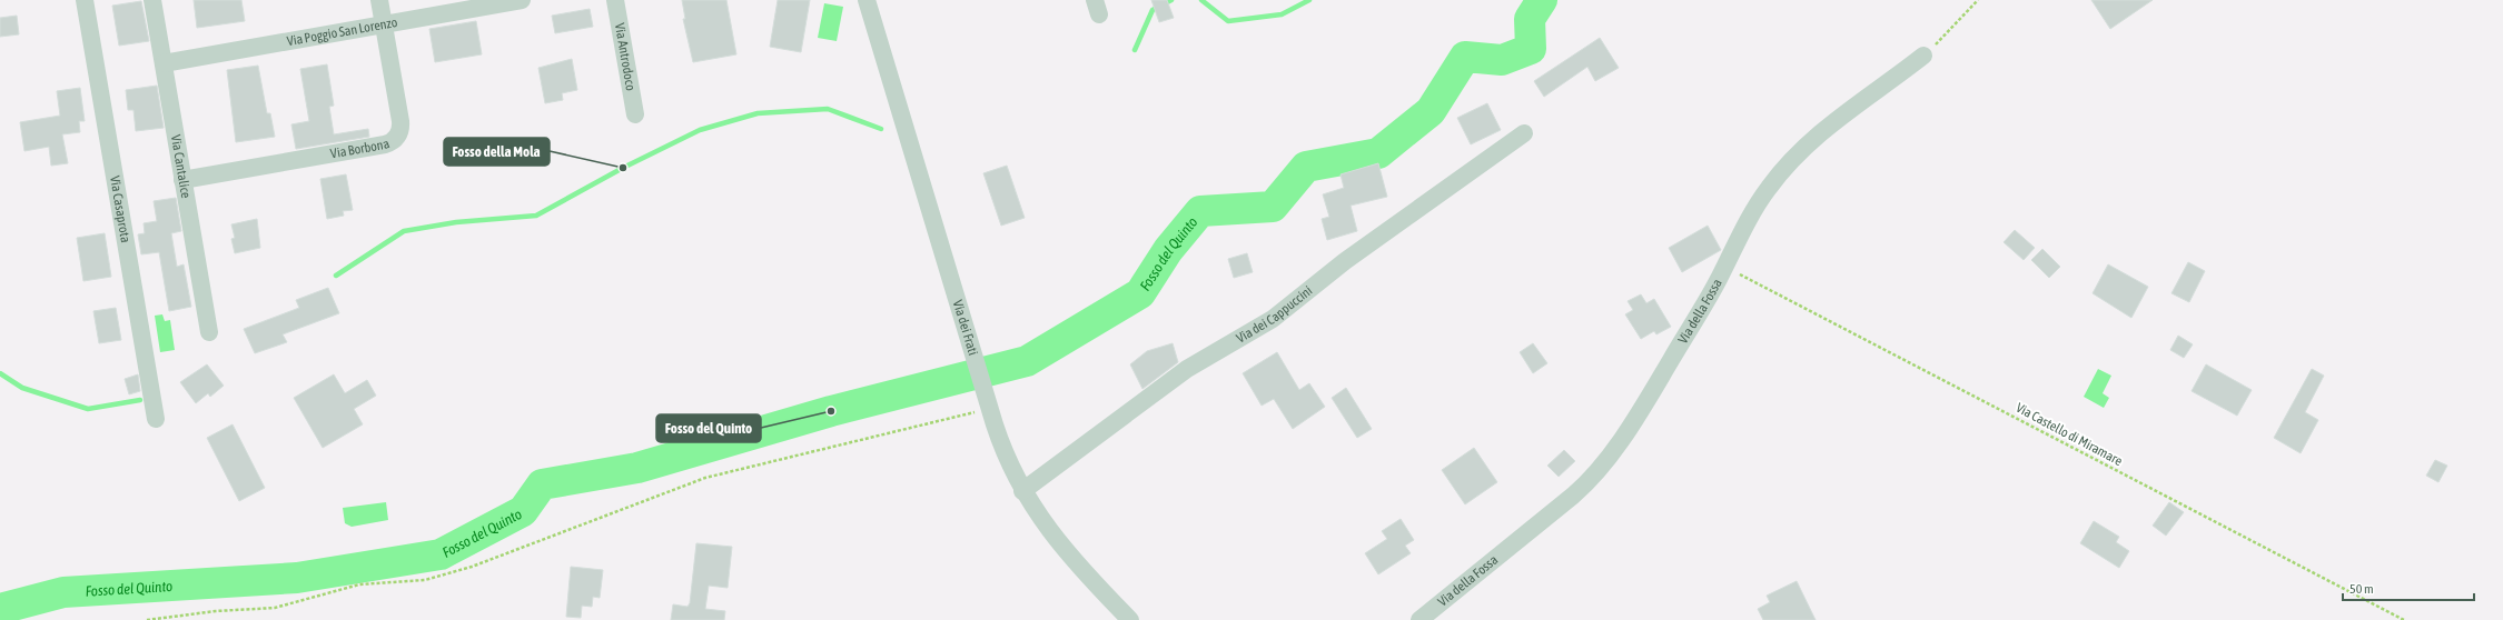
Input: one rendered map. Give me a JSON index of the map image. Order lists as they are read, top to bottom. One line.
{"streets":{"street":["Via Poggio San Lorenzo","Via Antrodoco","Via Borbona","Via Cantalice","Via Casaprota","Via della Fossa","Via dei Cappuccini","Via dei Frati"],"path":["Via Castello di Miramare"]},"crossings":[["Via Poggio San Lorenzo","Via Borbona"],["Via Poggio San Lorenzo","Via Cantalice"],["Via Borbona","Via Cantalice"],["Via della Fossa","Via Castello di Miramare"],["Via dei Cappuccini","Via dei Frati"]],"water":["Fosso del Quinto"],"places":["Fosso della Mola","Fosso del Quinto"],"scale_bar":"50 m"}
